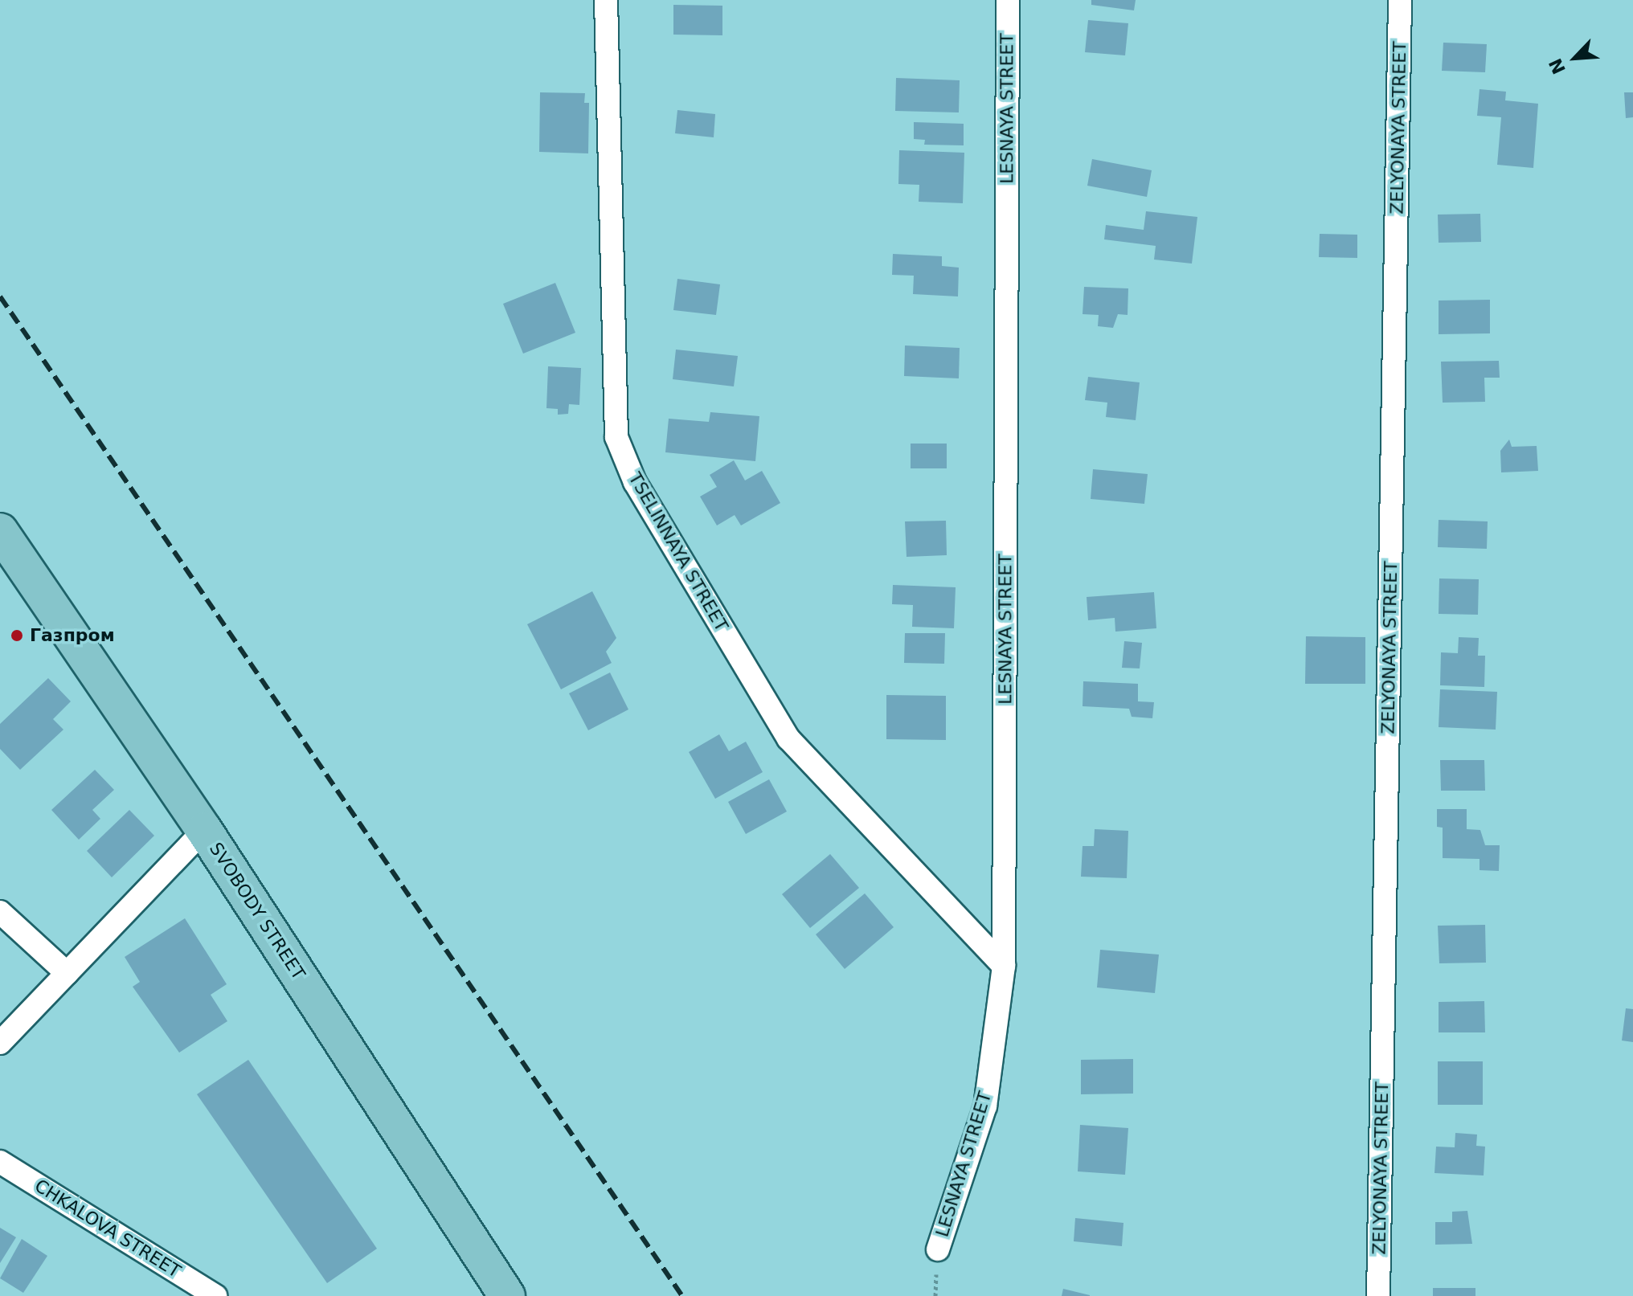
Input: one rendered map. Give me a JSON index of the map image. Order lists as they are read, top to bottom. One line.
{"streets":{"main road":["SVOBODY STREET"],"street":["LESNAYA STREET","ZELYONAYA STREET","TSELINNAYA STREET","CHKALOVA STREET"]},"crossings":[["LESNAYA STREET","TSELINNAYA STREET"]],"places":["Газпром"],"north":"bottom left"}
